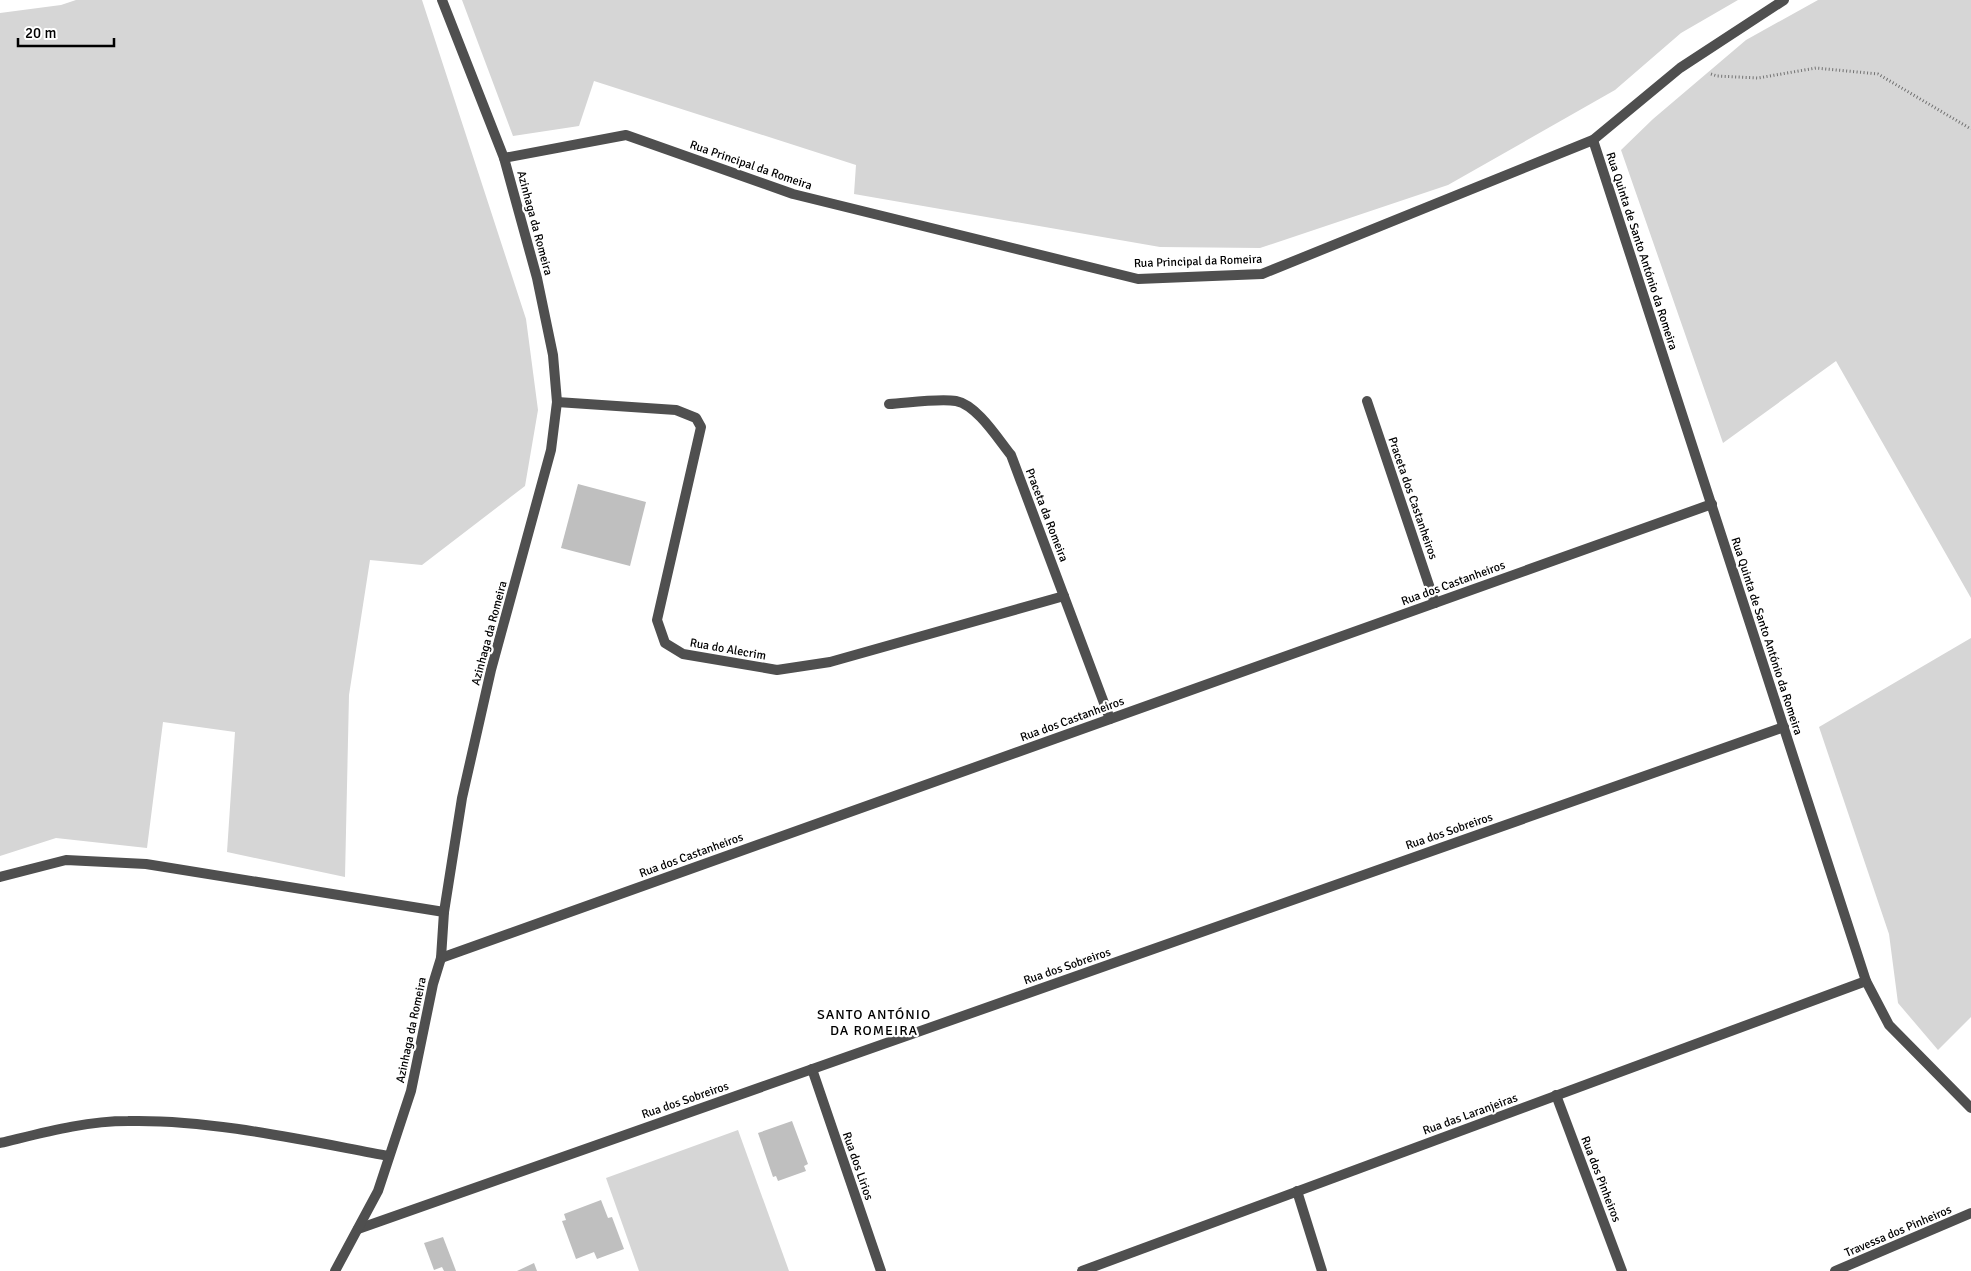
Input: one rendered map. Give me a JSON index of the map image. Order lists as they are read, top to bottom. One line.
{"streets":{"street":["Rua Principal da Romeira","Azinhaga da Romeira","Rua Quinta de Santo António da Romeira","Praceta dos Castanheiros","Praceta da Romeira","Rua dos Castanheiros","Rua do Alecrim","Rua dos Sobreiros","Rua das Laranjeiras","Rua dos Lirios","Rua dos Pinheiros","Travessa dos Pinheiros"]},"crossings":[["Rua Principal da Romeira","Azinhaga da Romeira"],["Rua Principal da Romeira","Rua Quinta de Santo António da Romeira"],["Azinhaga da Romeira","Rua dos Castanheiros"],["Azinhaga da Romeira","Rua do Alecrim"],["Azinhaga da Romeira","Rua dos Sobreiros"],["Rua Quinta de Santo António da Romeira","Rua dos Castanheiros"],["Rua Quinta de Santo António da Romeira","Rua dos Sobreiros"],["Rua Quinta de Santo António da Romeira","Rua das Laranjeiras"],["Praceta dos Castanheiros","Rua dos Castanheiros"],["Praceta da Romeira","Rua dos Castanheiros"],["Praceta da Romeira","Rua do Alecrim"],["Rua dos Sobreiros","Rua dos Lirios"],["Rua das Laranjeiras","Rua dos Pinheiros"]],"districts":["SANTO ANTÓNIO DA ROMEIRA"],"scale_bar":"20 m"}
